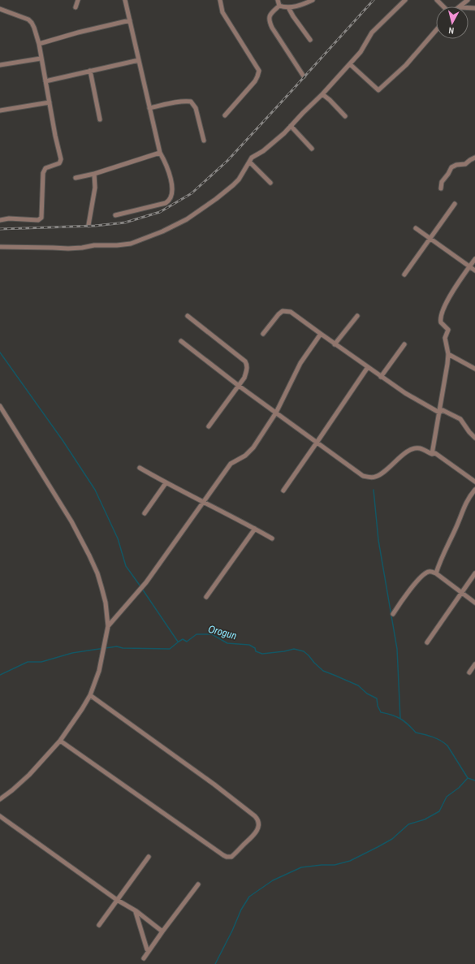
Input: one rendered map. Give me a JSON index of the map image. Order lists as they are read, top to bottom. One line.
{"water":["Orogun"],"north":"bottom"}
